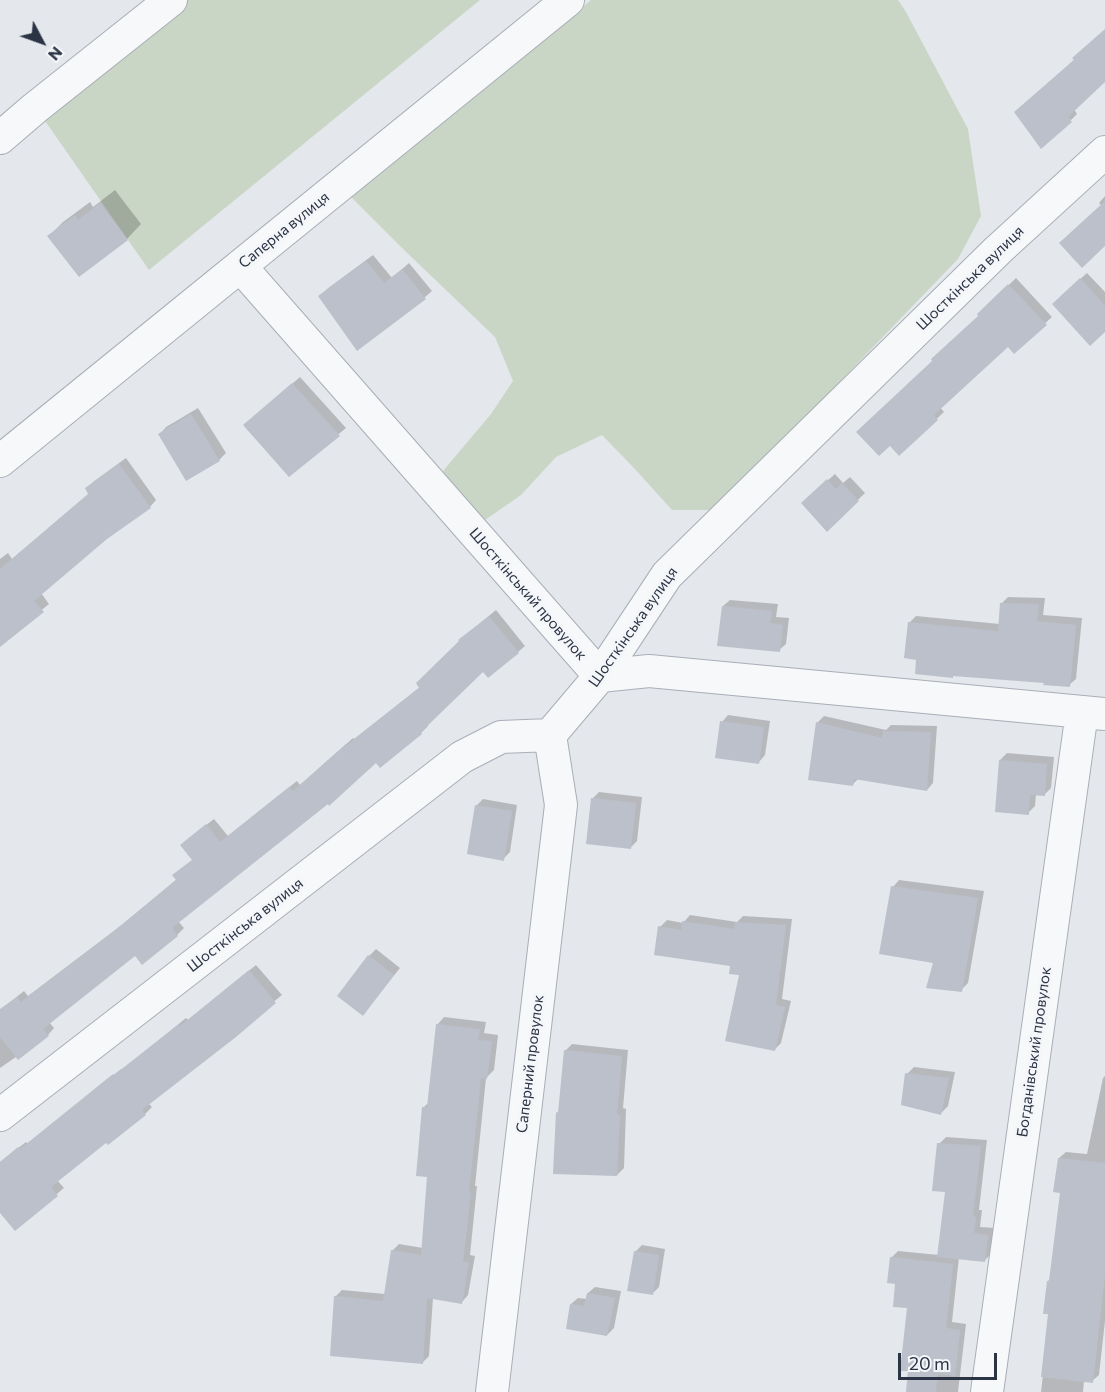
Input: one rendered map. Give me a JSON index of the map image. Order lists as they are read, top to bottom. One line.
{"streets":{"street":["Саперна вулиця","Шосткінська вулиця","Шосткінський провулок","Богданівський провулок","Саперний провулок"]},"crossings":[["Саперна вулиця","Шосткінський провулок"],["Шосткінська вулиця","Шосткінський провулок"],["Шосткінська вулиця","Саперний провулок"]],"scale_bar":"20 m","north":"bottom right"}
